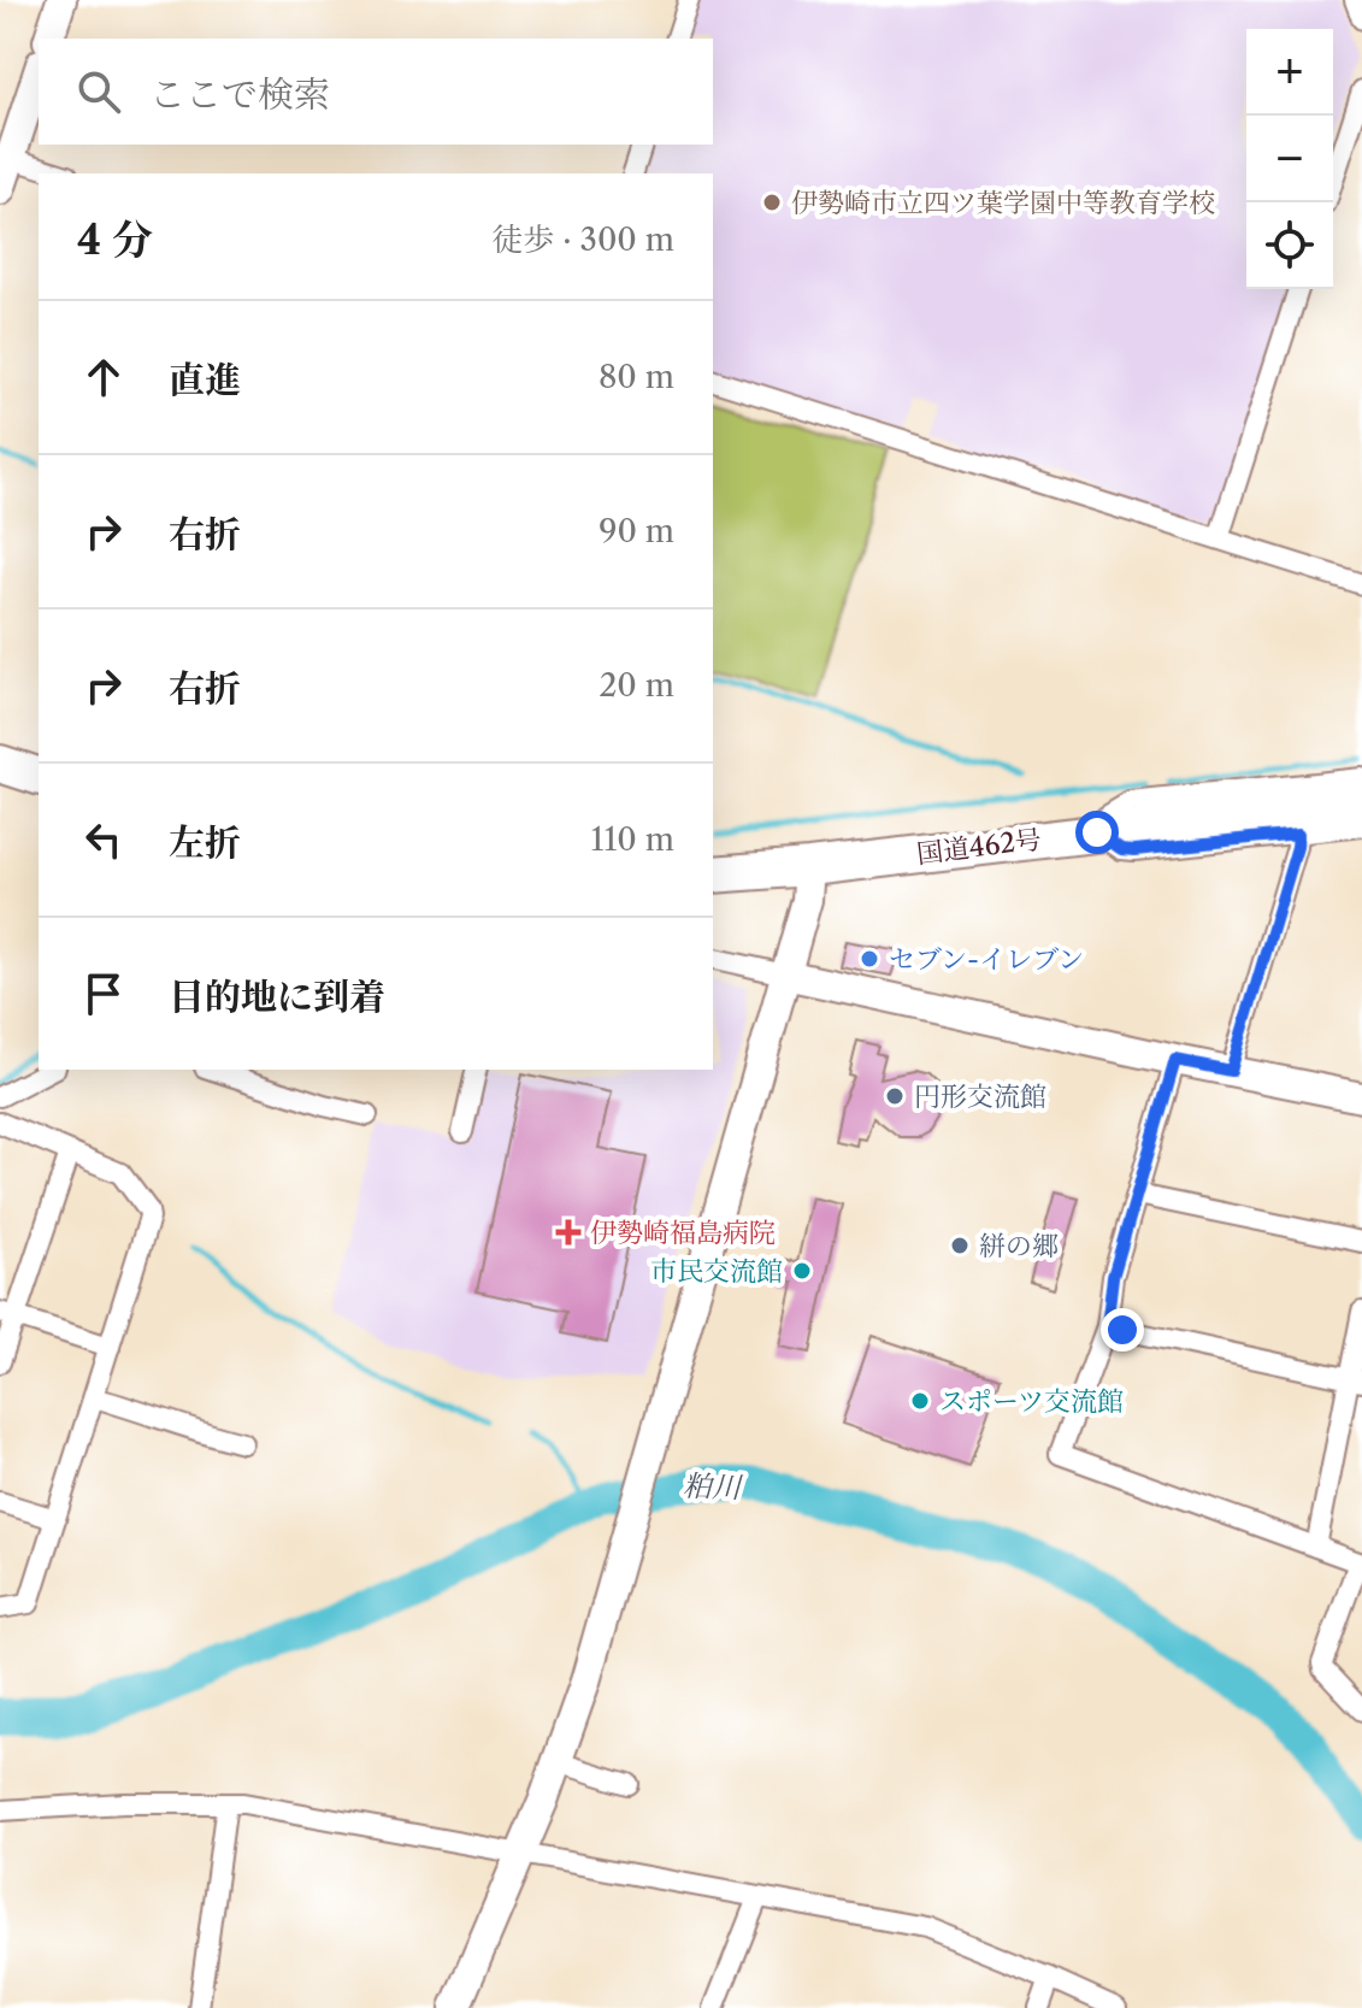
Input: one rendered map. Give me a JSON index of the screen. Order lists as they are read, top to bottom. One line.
{"streets":{"highway":["国道462号"]},"water":["粕川"],"places":{"other":["伊勢崎市立四ツ葉学園中等教育学校","セブン-イレブン","円形交流館","絣の郷","市民交流館","スポーツ交流館"],"health":["伊勢崎福島病院"]},"page":{"map_buttons":["+","−"],"search":"ここで検索","heading":["4 分","徒歩 · 300 m"],"list":[["直進","80 m"],["右折","90 m"],["右折","20 m"],["左折","110 m"],"目的地に到着"]}}
